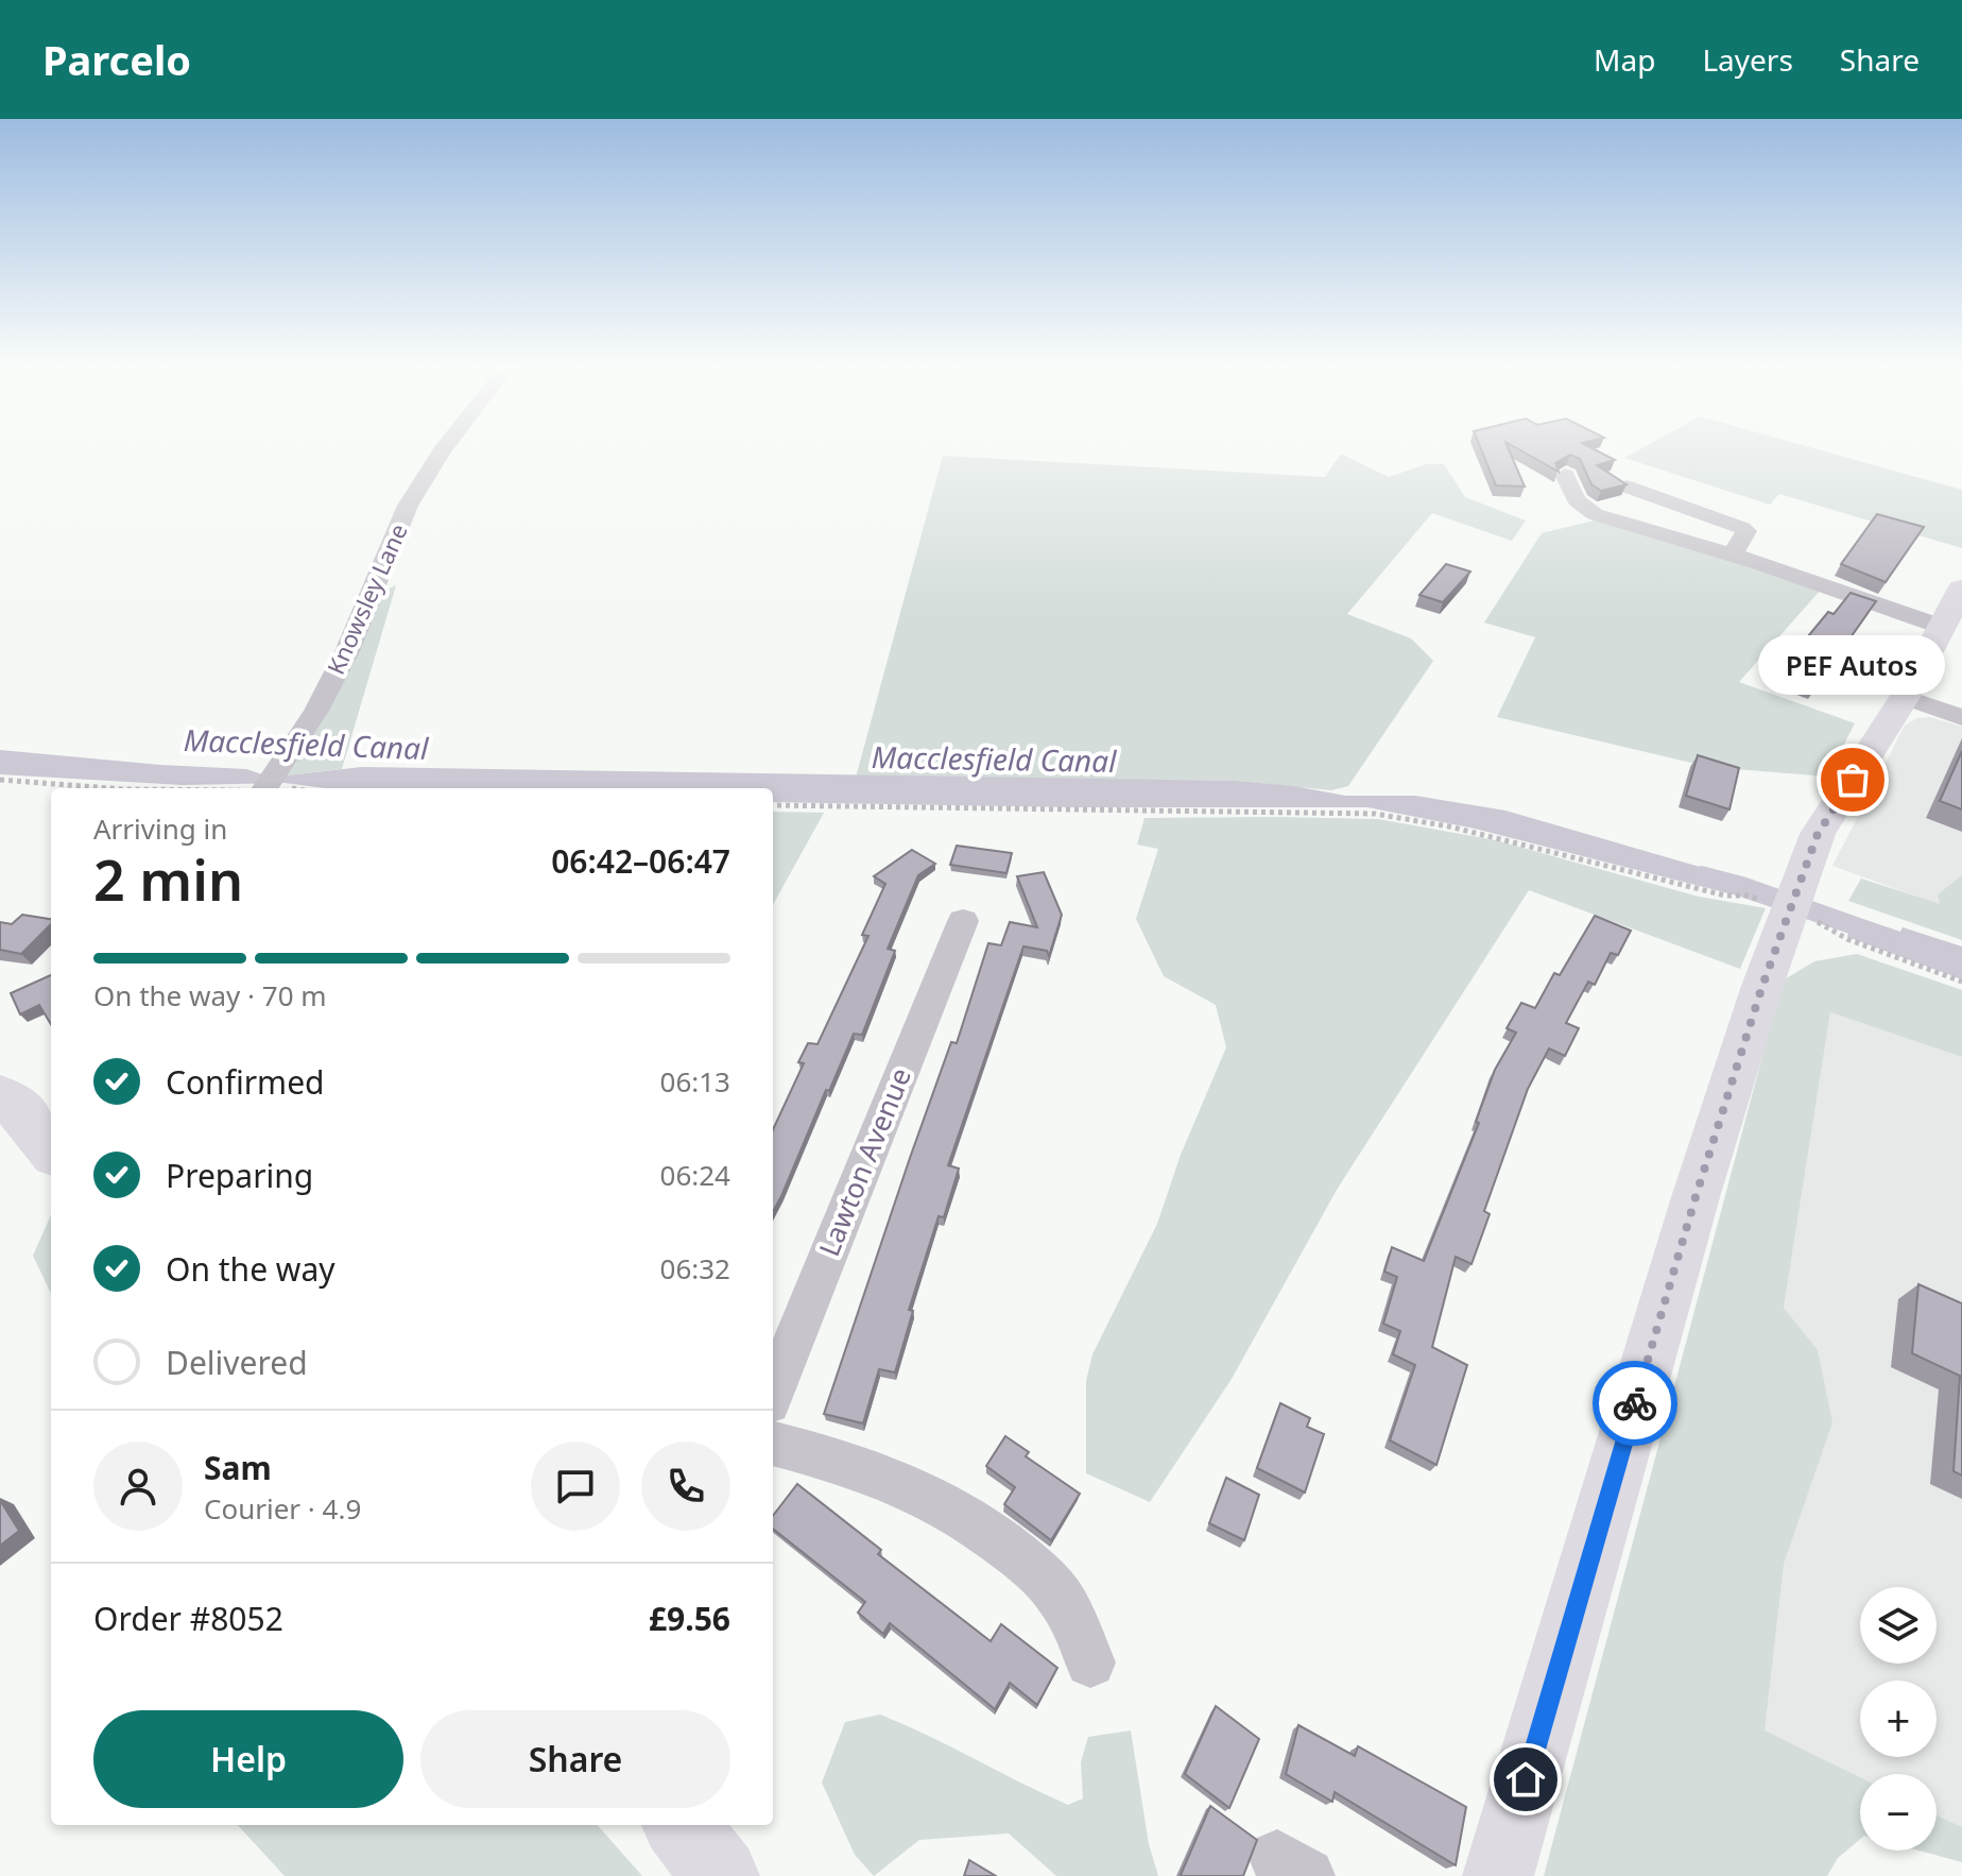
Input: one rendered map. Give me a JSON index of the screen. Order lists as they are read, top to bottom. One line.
{"streets":{"street":["Knowsley Lane","Lawton Avenue"]},"water":["Macclesfield Canal"],"places":["PEF Autos"],"page":{"header":"Parcelo","nav":["Map","Layers","Share"],"bubble":"PEF Autos","heading":["2 min","Arriving in","06:42–06:47"],"panel":["Sam","Courier · 4.9","Order #8052","£9.56"],"bar":"On the way · 70 m","list":[["Confirmed","06:13"],["Preparing","06:24"],["On the way","06:32"],"Delivered"],"map_buttons":["+","−"],"buttons":["Help","Share"]}}
